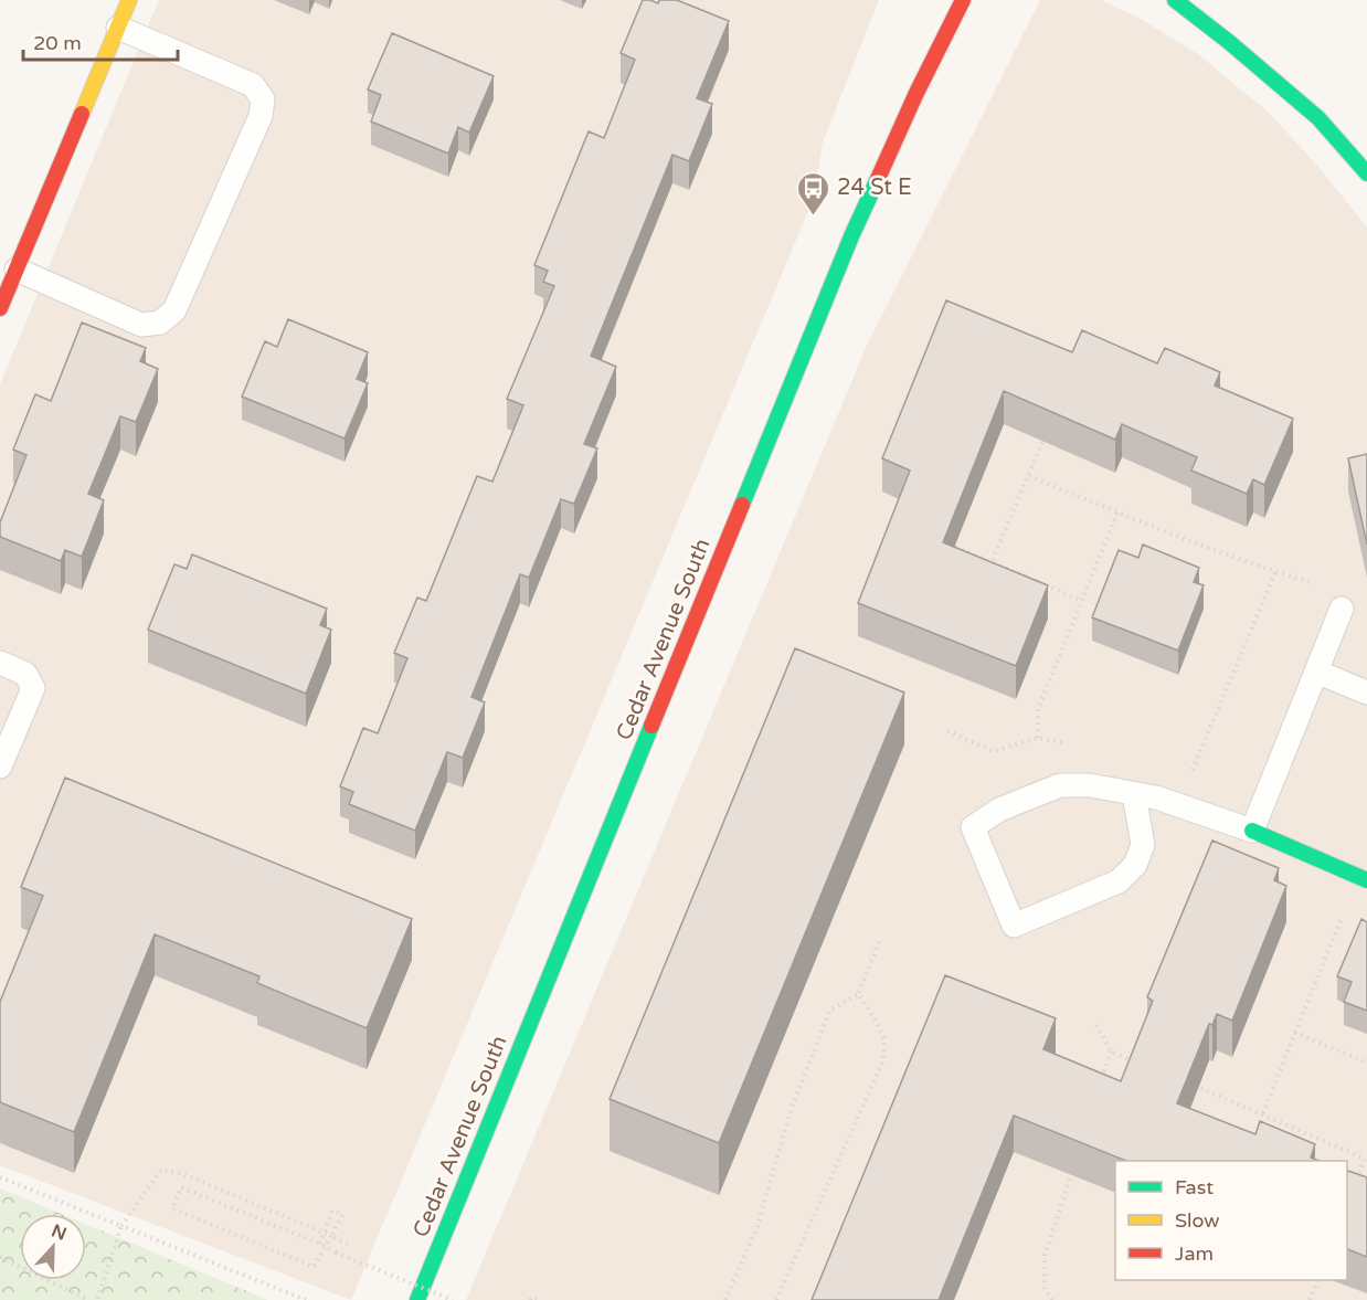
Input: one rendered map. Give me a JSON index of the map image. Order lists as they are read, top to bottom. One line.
{"streets":{"main road":["Cedar Avenue South"]},"places":{"bus stop":["24 St E"]},"legend":["Fast","Slow","Jam"],"scale_bar":"20 m","north":"top"}
